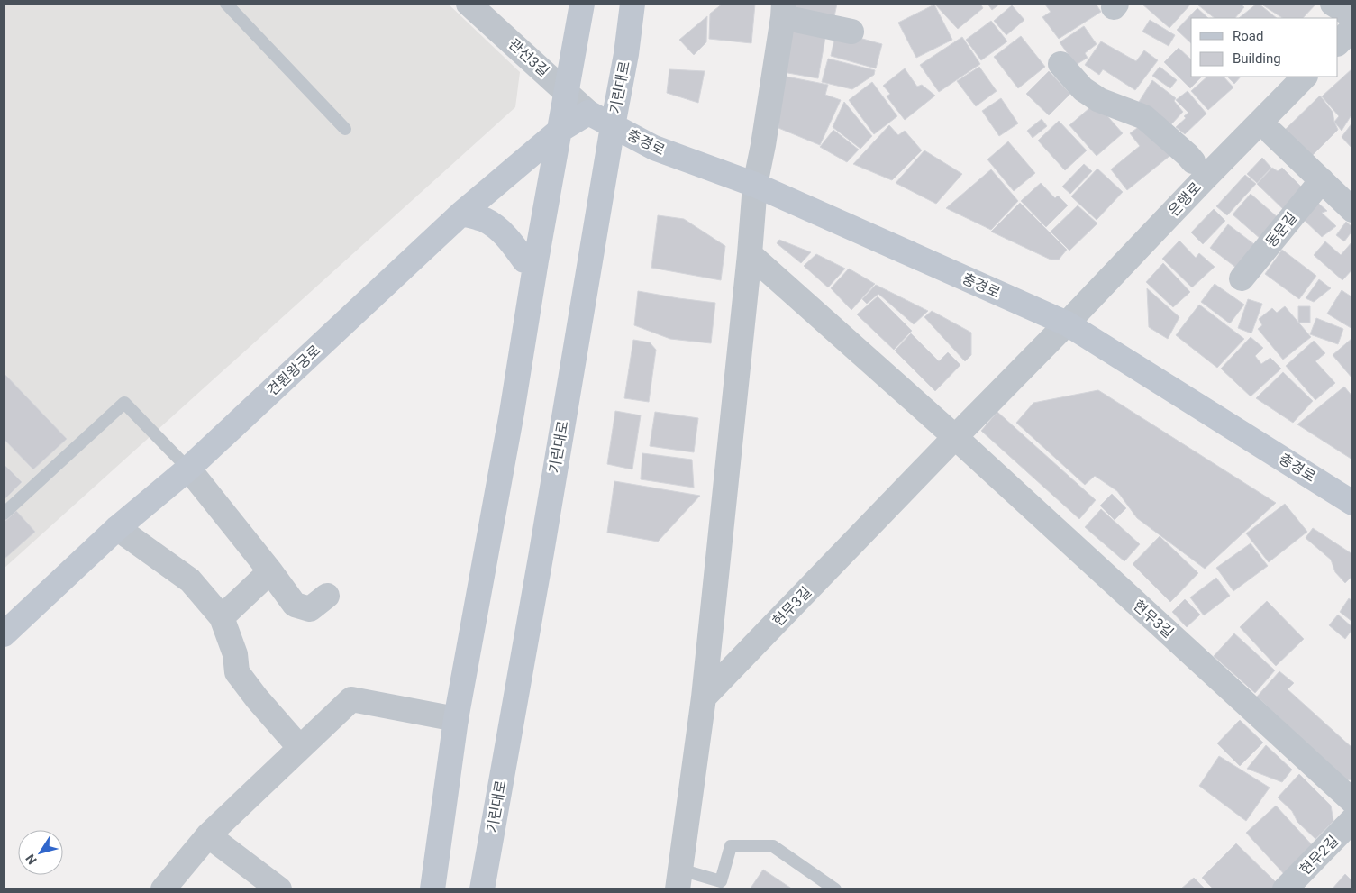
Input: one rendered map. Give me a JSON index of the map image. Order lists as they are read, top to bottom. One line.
{"streets":{"street":["관선3길","기린대로","충경로","은행로","동문길","견훤왕궁로","현무3길","현무2길"]},"crossings":[["관선3길","충경로"],["관선3길","견훤왕궁로"],["기린대로","충경로"],["충경로","은행로"],["충경로","견훤왕궁로"],["충경로","현무3길"],["은행로","현무3길"]],"legend":["Road","Building"],"north":"bottom left"}
